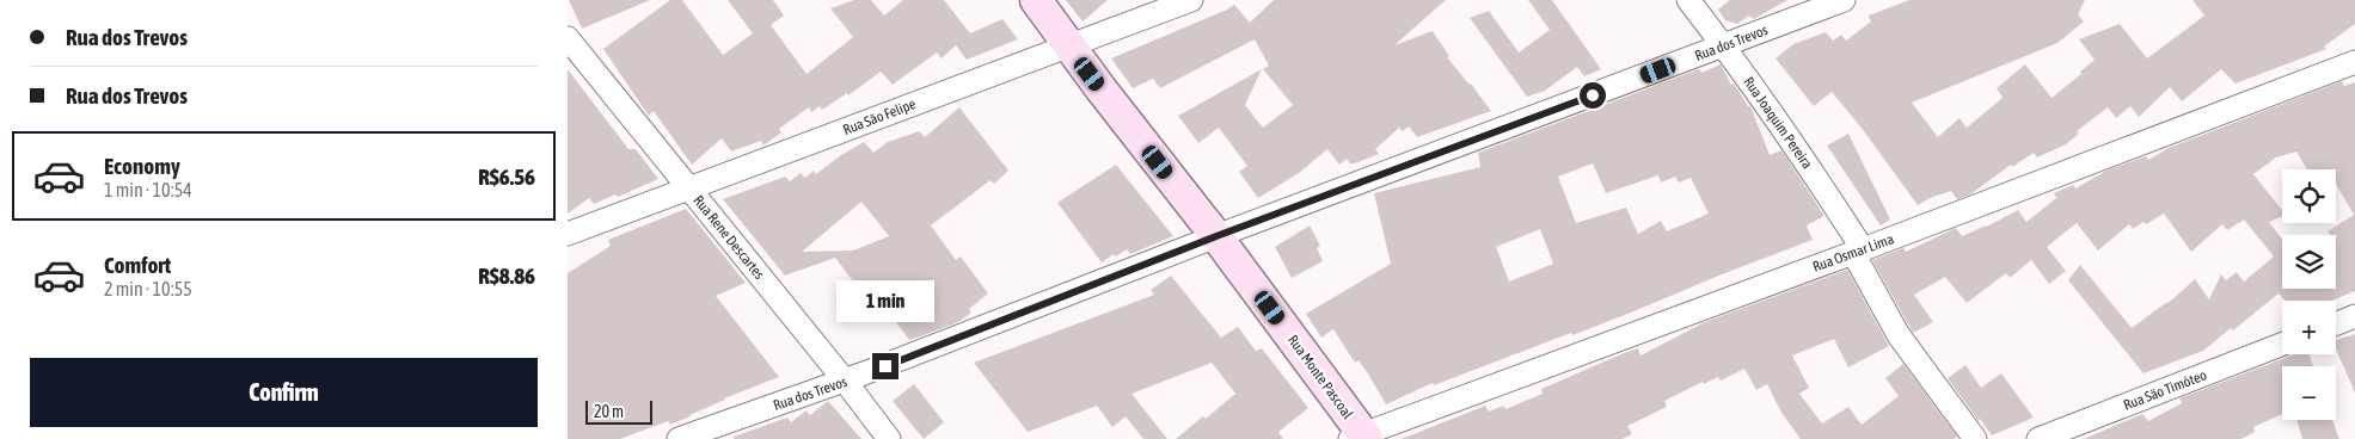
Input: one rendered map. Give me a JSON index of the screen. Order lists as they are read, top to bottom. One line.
{"streets":{"street":["Rua dos Trevos","Rua São Felipe","Rua Joaquim Pereira","Rua Rene Descartes","Rua Osmar Lima","Rua Monte Pascoal","Rua São Timóteo"]},"crossings":[["Rua dos Trevos","Rua Joaquim Pereira"],["Rua dos Trevos","Rua Rene Descartes"],["Rua dos Trevos","Rua Monte Pascoal"],["Rua São Felipe","Rua Rene Descartes"],["Rua São Felipe","Rua Monte Pascoal"],["Rua Joaquim Pereira","Rua Osmar Lima"],["Rua Osmar Lima","Rua Monte Pascoal"]],"scale_bar":"20 m","page":{"banner":["Rua dos Trevos","Rua dos Trevos"],"list":[{"name":"Economy","note":"1 min · 10:54","value":"R$6.56"},{"name":"Comfort","note":"2 min · 10:55","value":"R$8.86"}],"map_buttons":["+","−"],"bubble":"1 min","buttons":"Confirm","scale":"20 m"}}
